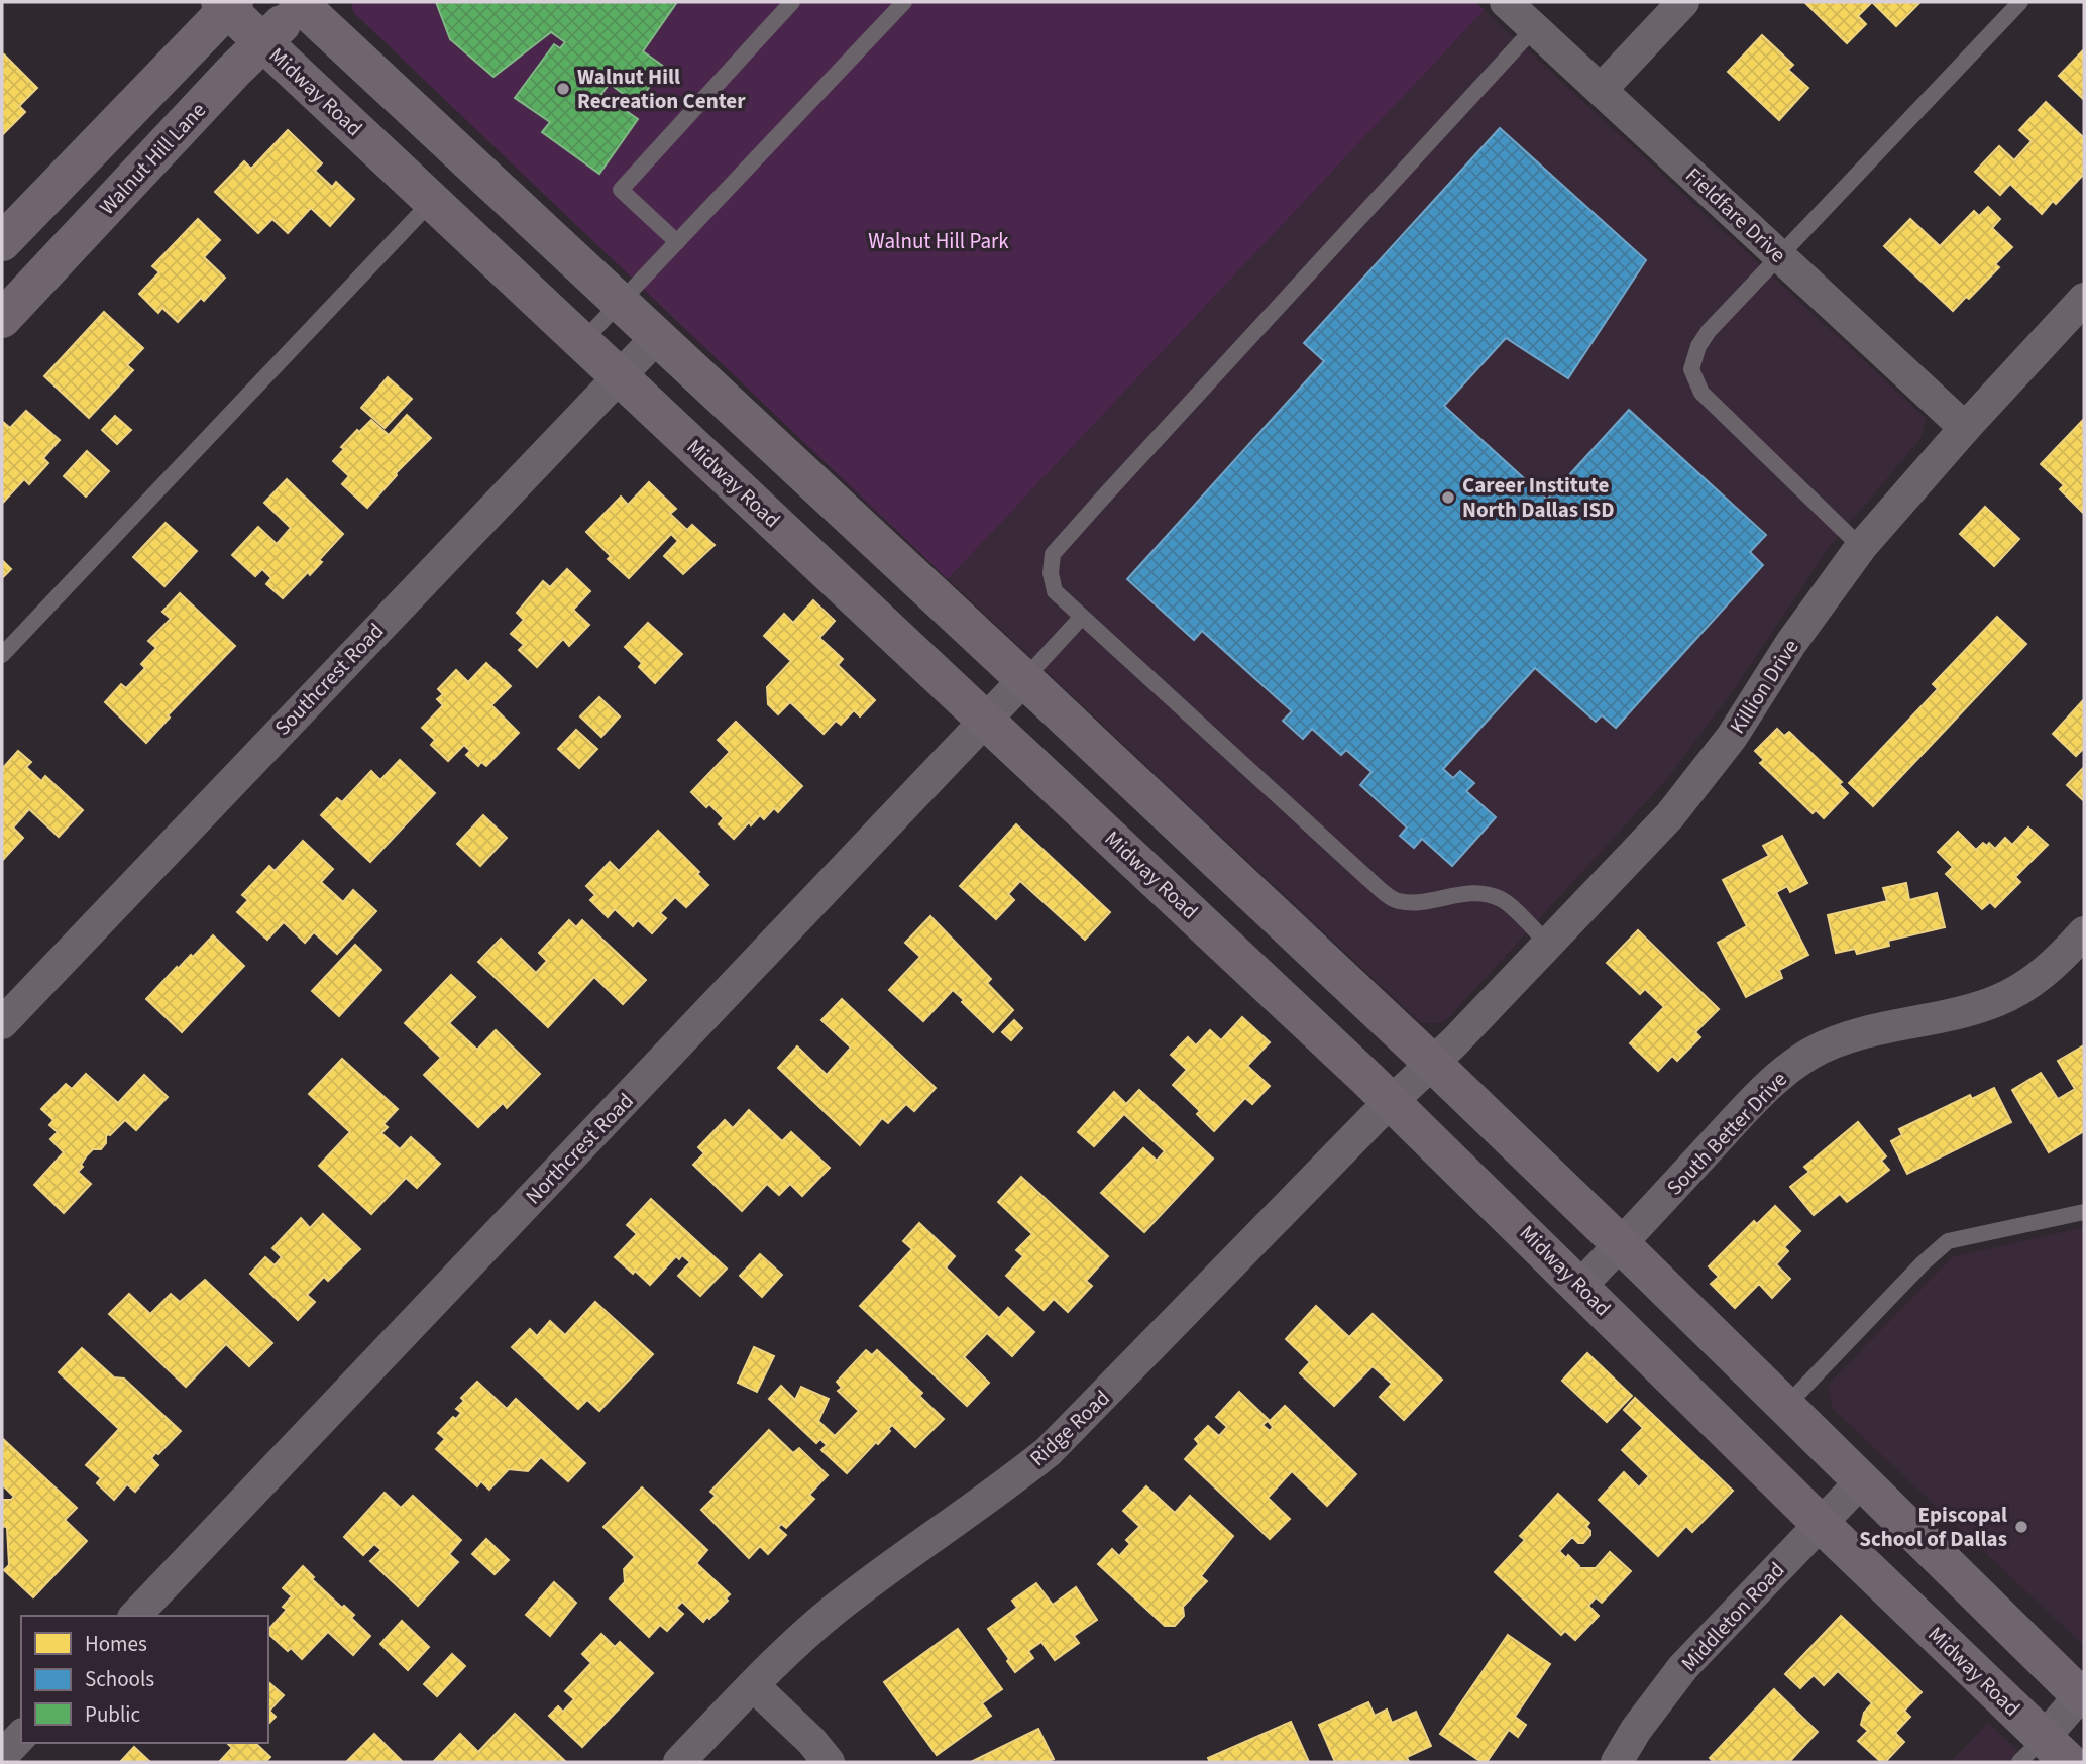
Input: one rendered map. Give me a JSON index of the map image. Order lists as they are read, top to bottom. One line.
{"streets":{"main road":["Midway Road","Walnut Hill Lane"],"street":["Fieldfare Drive","Southcrest Road","Killion Drive","South Better Drive","Northcrest Road","Ridge Road","Middleton Road"]},"crossings":[["Midway Road","Walnut Hill Lane"],["Midway Road","Southcrest Road"],["Midway Road","South Better Drive"],["Midway Road","Northcrest Road"],["Midway Road","Ridge Road"],["Midway Road","Middleton Road"],["Fieldfare Drive","Killion Drive"],["Killion Drive","Ridge Road"]],"parks":["Walnut Hill Park"],"places":["Walnut Hill Recreation Center","Career Institute North Dallas ISD","Episcopal School of Dallas"],"legend":["Homes","Schools","Public"]}
